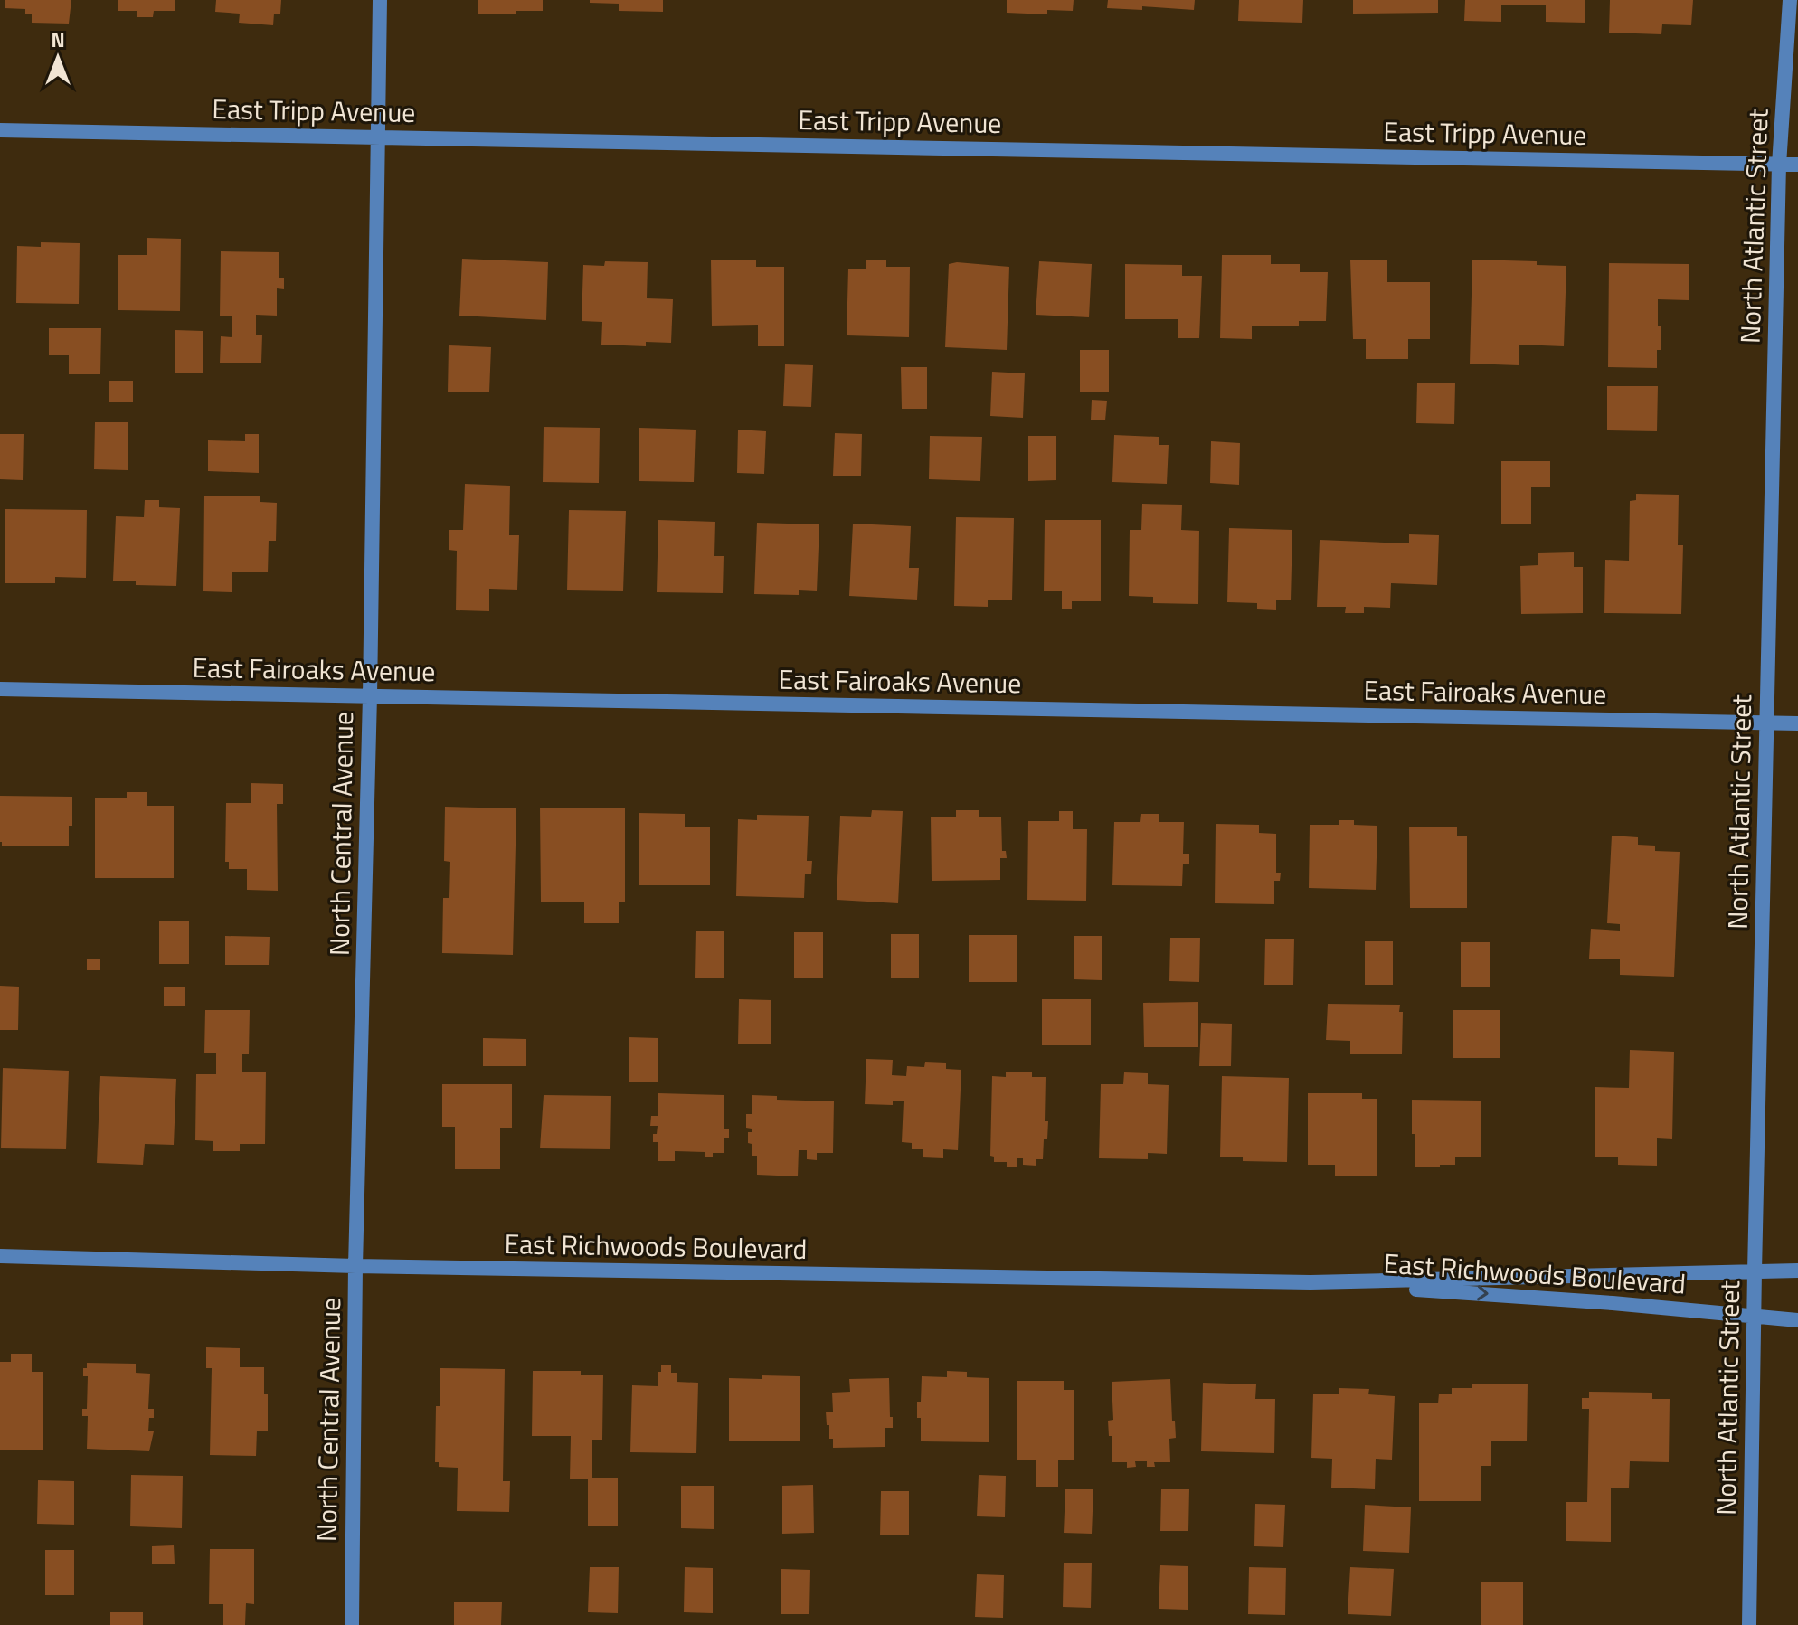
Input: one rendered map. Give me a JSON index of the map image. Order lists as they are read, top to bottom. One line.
{"streets":{"street":["East Tripp Avenue","North Atlantic Street","East Fairoaks Avenue","North Central Avenue","East Richwoods Boulevard"]},"crossings":[["East Tripp Avenue","North Atlantic Street"],["East Tripp Avenue","North Central Avenue"],["North Atlantic Street","East Fairoaks Avenue"],["North Atlantic Street","East Richwoods Boulevard"],["East Fairoaks Avenue","North Central Avenue"],["North Central Avenue","East Richwoods Boulevard"]],"north":"top"}
